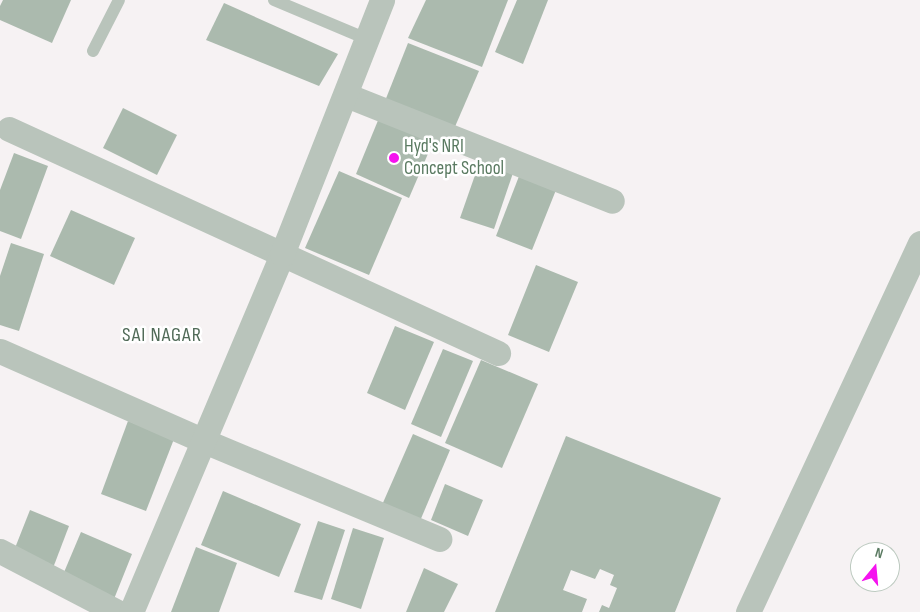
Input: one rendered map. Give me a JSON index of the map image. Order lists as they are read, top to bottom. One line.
{"districts":["SAI NAGAR"],"places":["Hyd's NRI Concept School"],"north":"top"}
